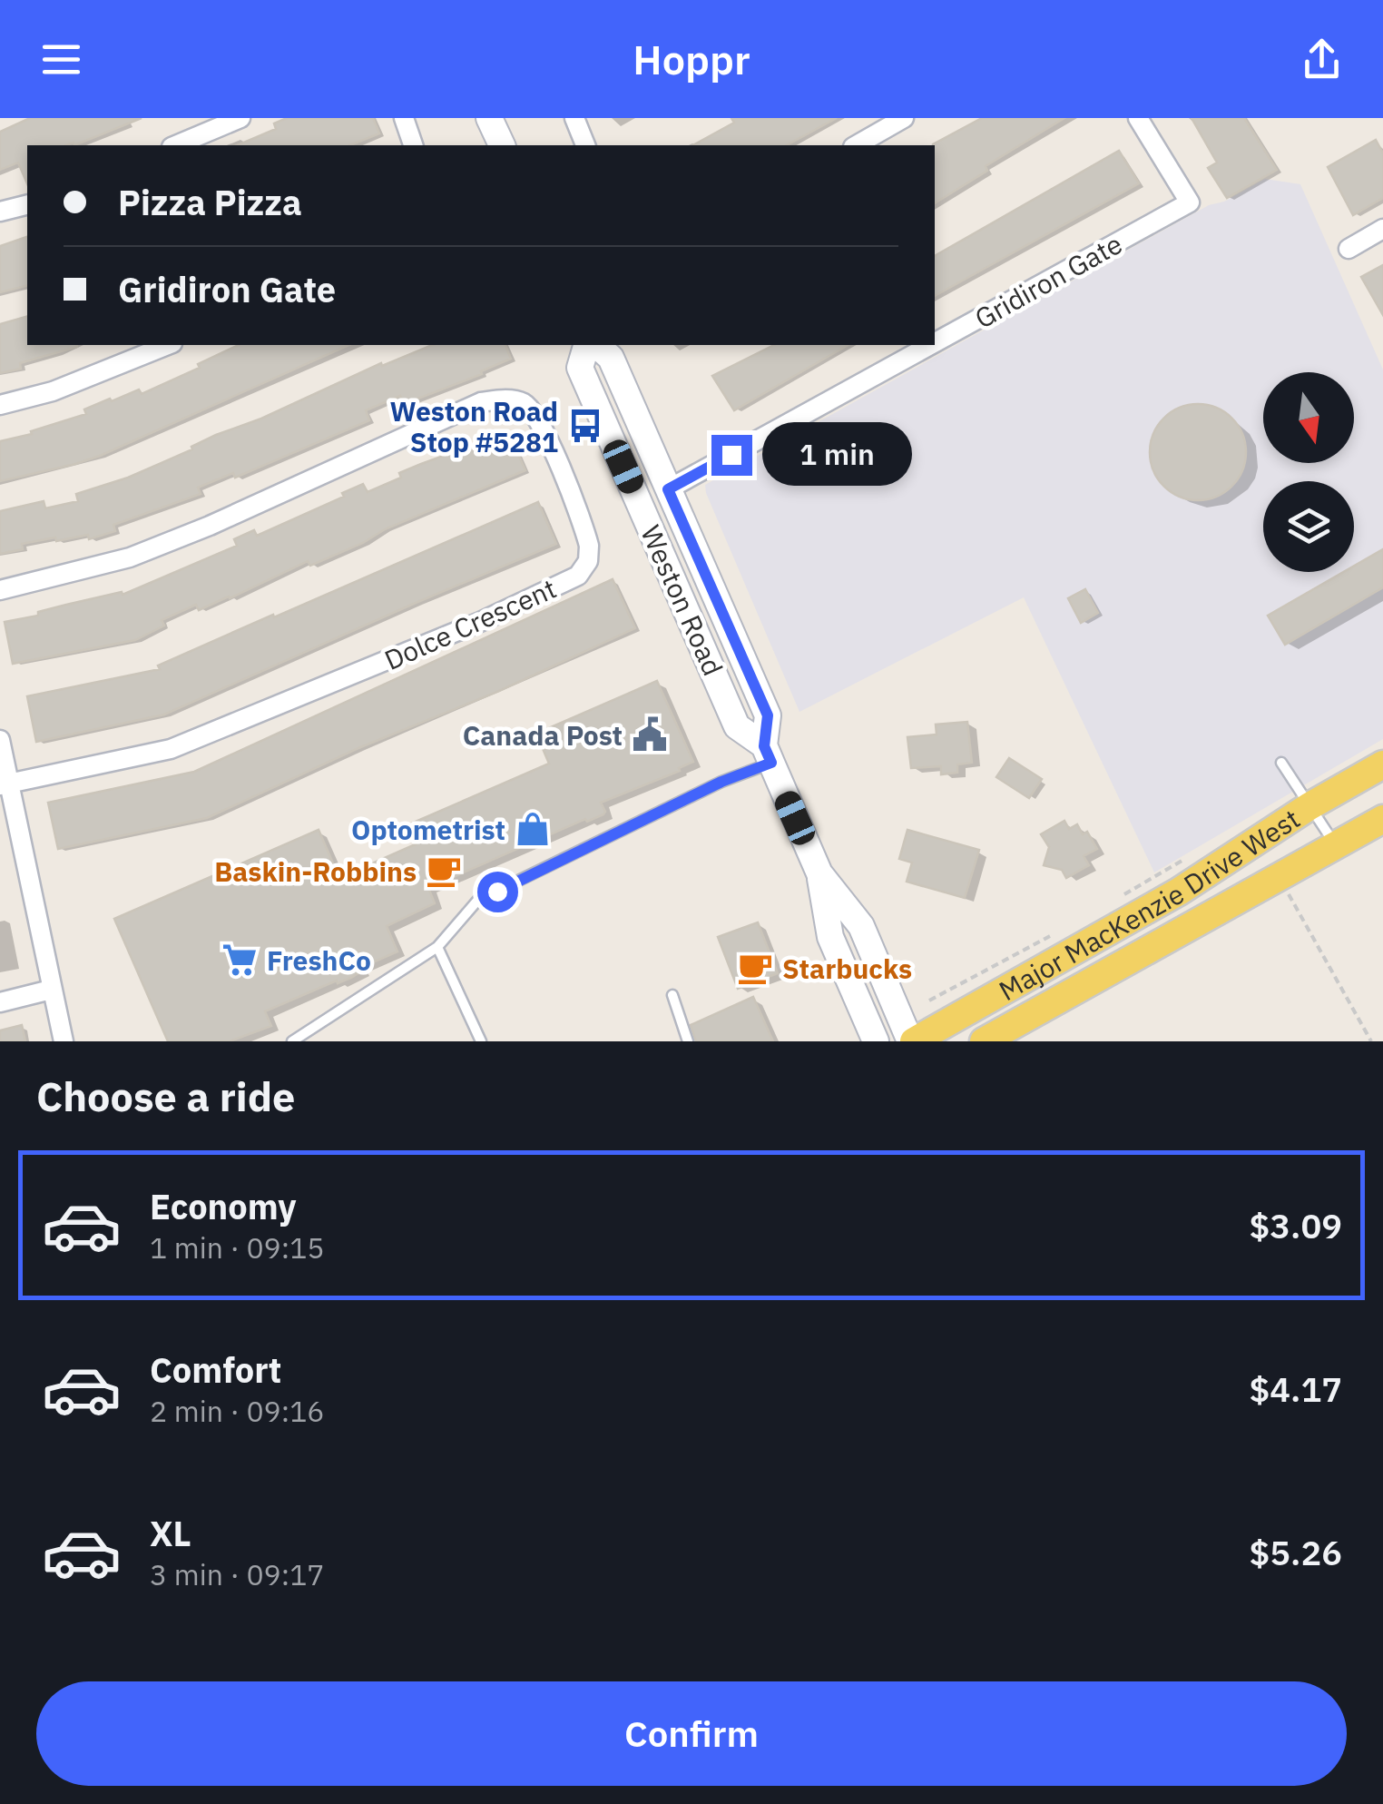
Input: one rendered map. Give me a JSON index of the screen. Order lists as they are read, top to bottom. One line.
{"streets":{"main road":["Weston Road","Major MacKenzie Drive West"],"street":["Gridiron Gate","Dolce Crescent"]},"crossings":[["Gridiron Gate","Weston Road"],["Weston Road","Major MacKenzie Drive West"]],"places":{"bus stop":["Weston Road Stop #5281"],"public building":["Canada Post"],"shop":["Optometrist"],"cafe":["Baskin-Robbins","Starbucks"],"supermarket":["FreshCo"]},"north":"bottom","page":{"header":"Hoppr","banner":["Pizza Pizza","Gridiron Gate"],"bubble":"1 min","heading":"Choose a ride","list":[{"name":"Economy","note":"1 min · 09:15","value":"$3.09"},{"name":"Comfort","note":"2 min · 09:16","value":"$4.17"},{"name":"XL","note":"3 min · 09:17","value":"$5.26"}],"buttons":"Confirm"}}
